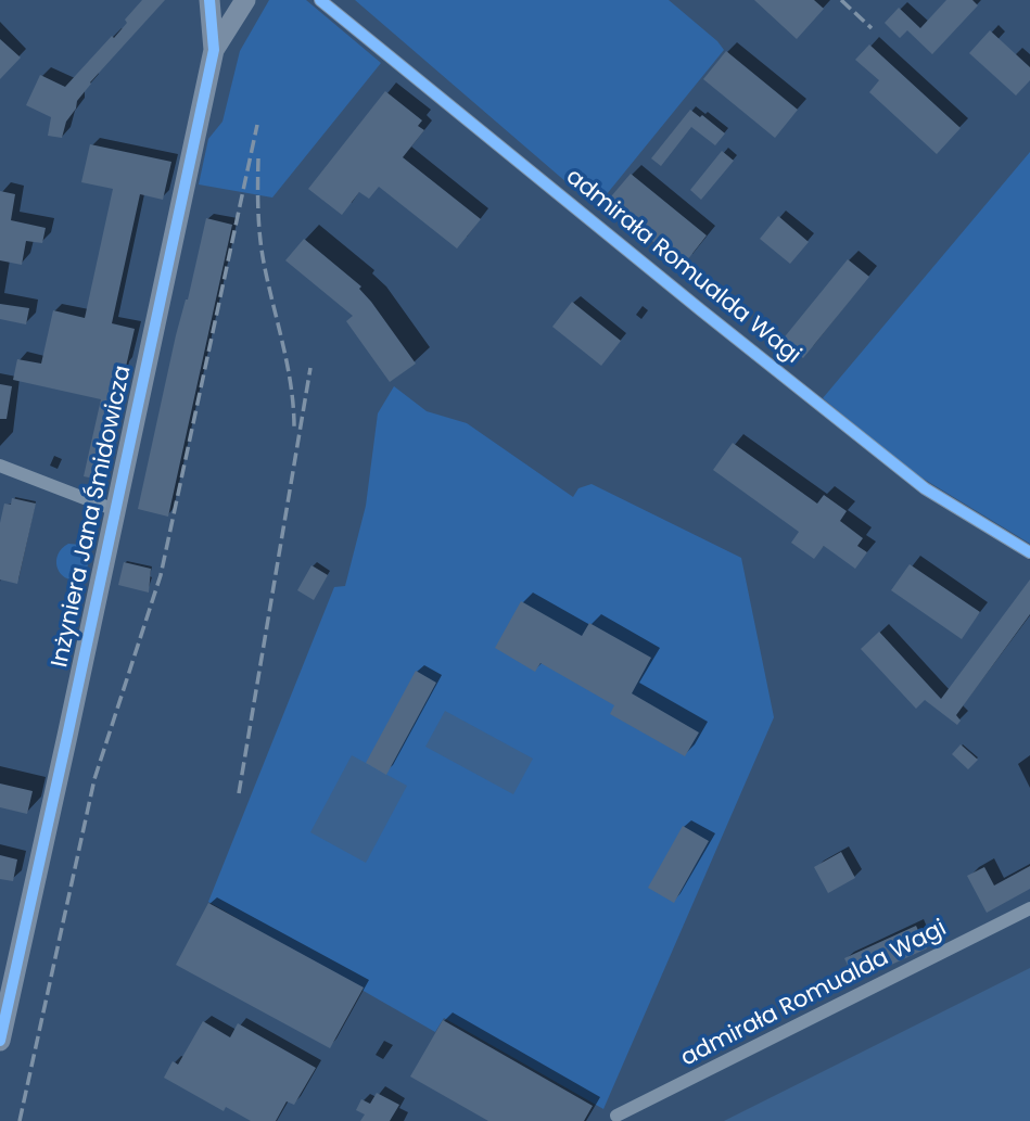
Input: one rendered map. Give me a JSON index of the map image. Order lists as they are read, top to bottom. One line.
{"streets":{"street":["admirała Romualda Wagi","Inżyniera Jana Śmidowicza"]}}
